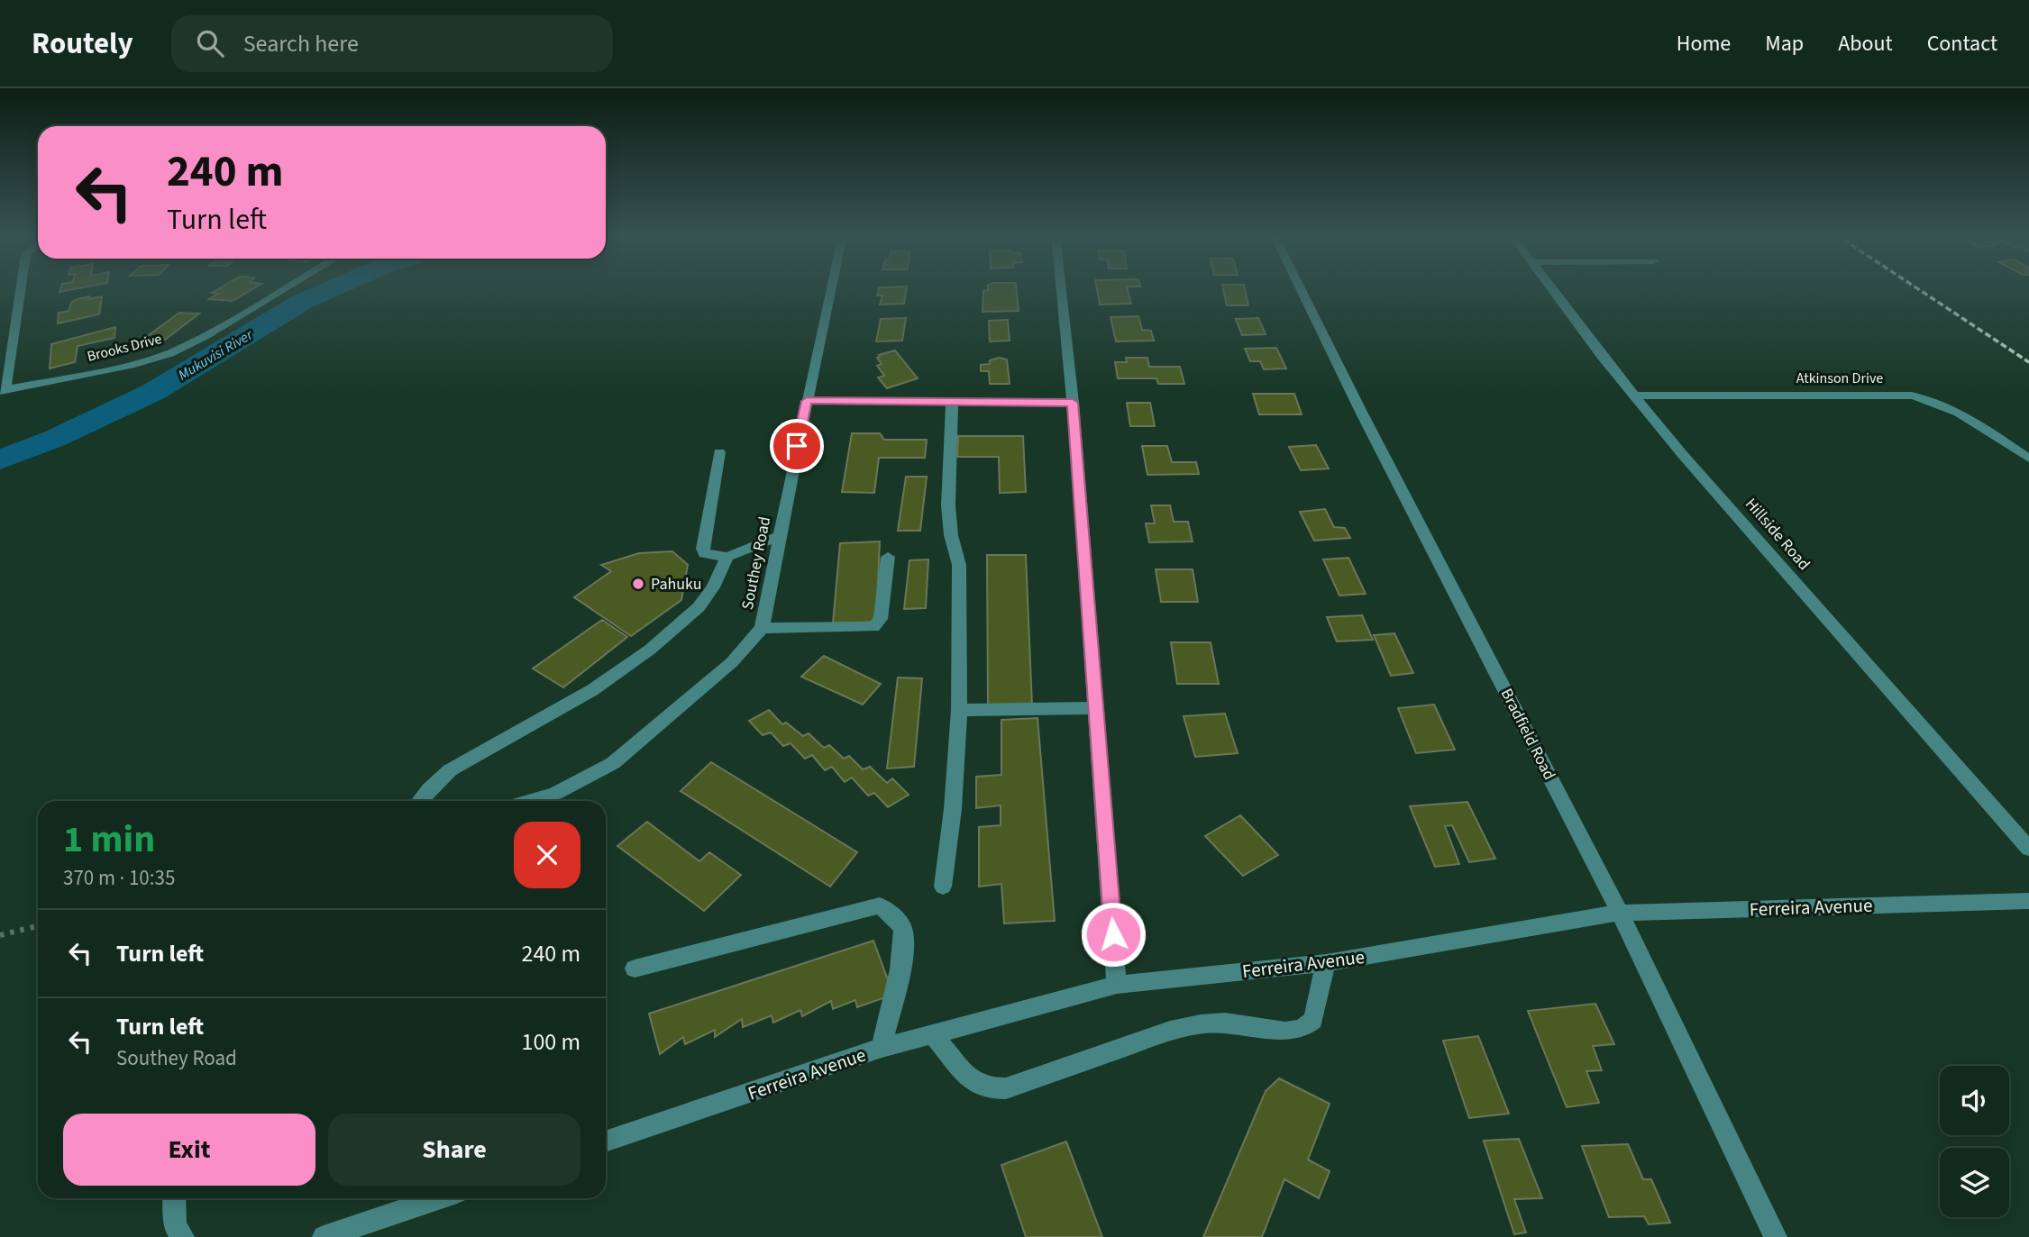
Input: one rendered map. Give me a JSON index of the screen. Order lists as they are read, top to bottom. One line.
{"streets":{"street":["Brooks Drive","Atkinson Drive","Hillside Road","Southey Road","Bradfield Road","Ferreira Avenue"]},"crossings":[["Atkinson Drive","Hillside Road"],["Bradfield Road","Ferreira Avenue"]],"water":["Mukuvisi River"],"places":["Pahuku"],"page":{"header":"Routely","search":"Search here","nav":["Home","Map","About","Contact"],"turn":["240 m","Turn left"],"heading":["1 min","370 m · 10:35"],"list":[{"name":"Turn left","value":"240 m"},{"name":"Turn left","note":"Southey Road","value":"100 m"}],"buttons":["Exit","Share"]}}
